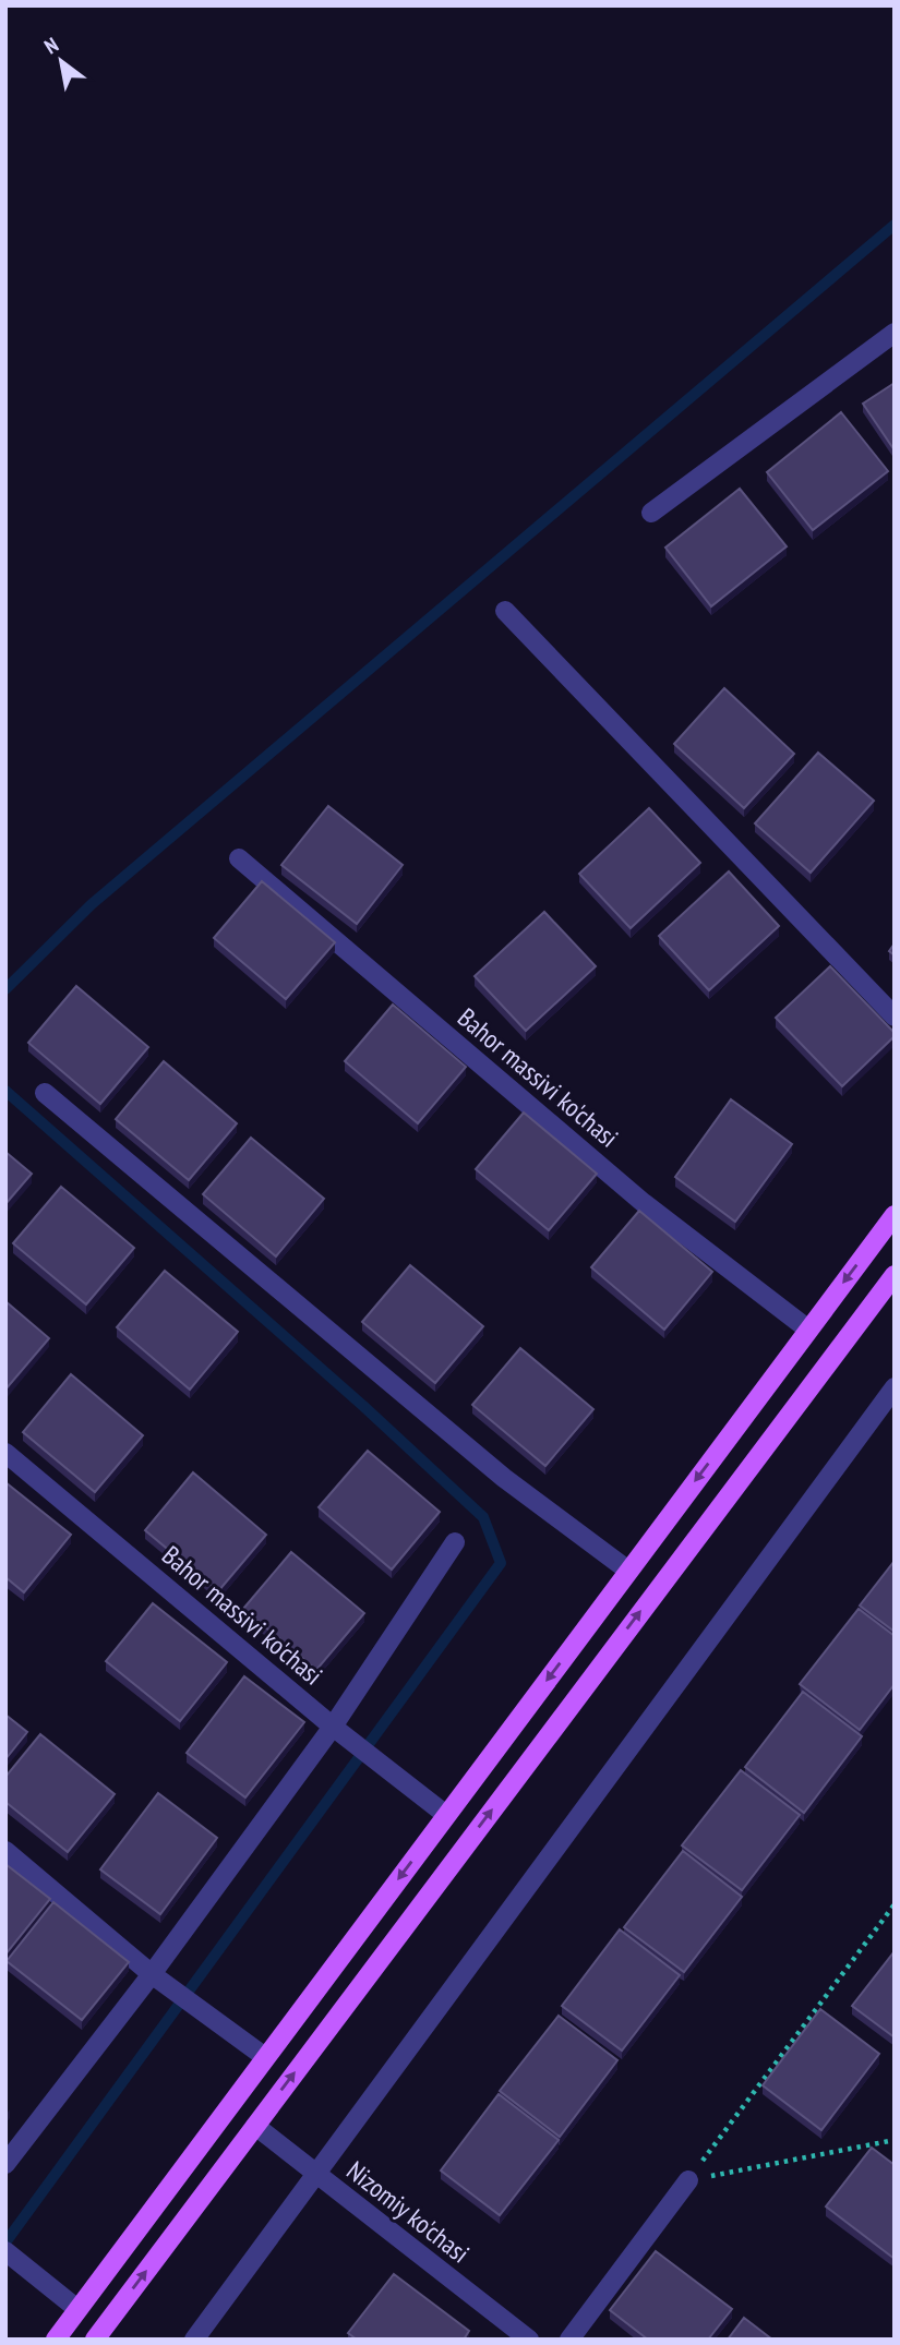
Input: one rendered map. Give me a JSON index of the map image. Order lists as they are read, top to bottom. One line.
{"streets":{"street":["Bahor massivi ko'chasi","Nizomiy ko'chasi"]},"north":"top left"}
